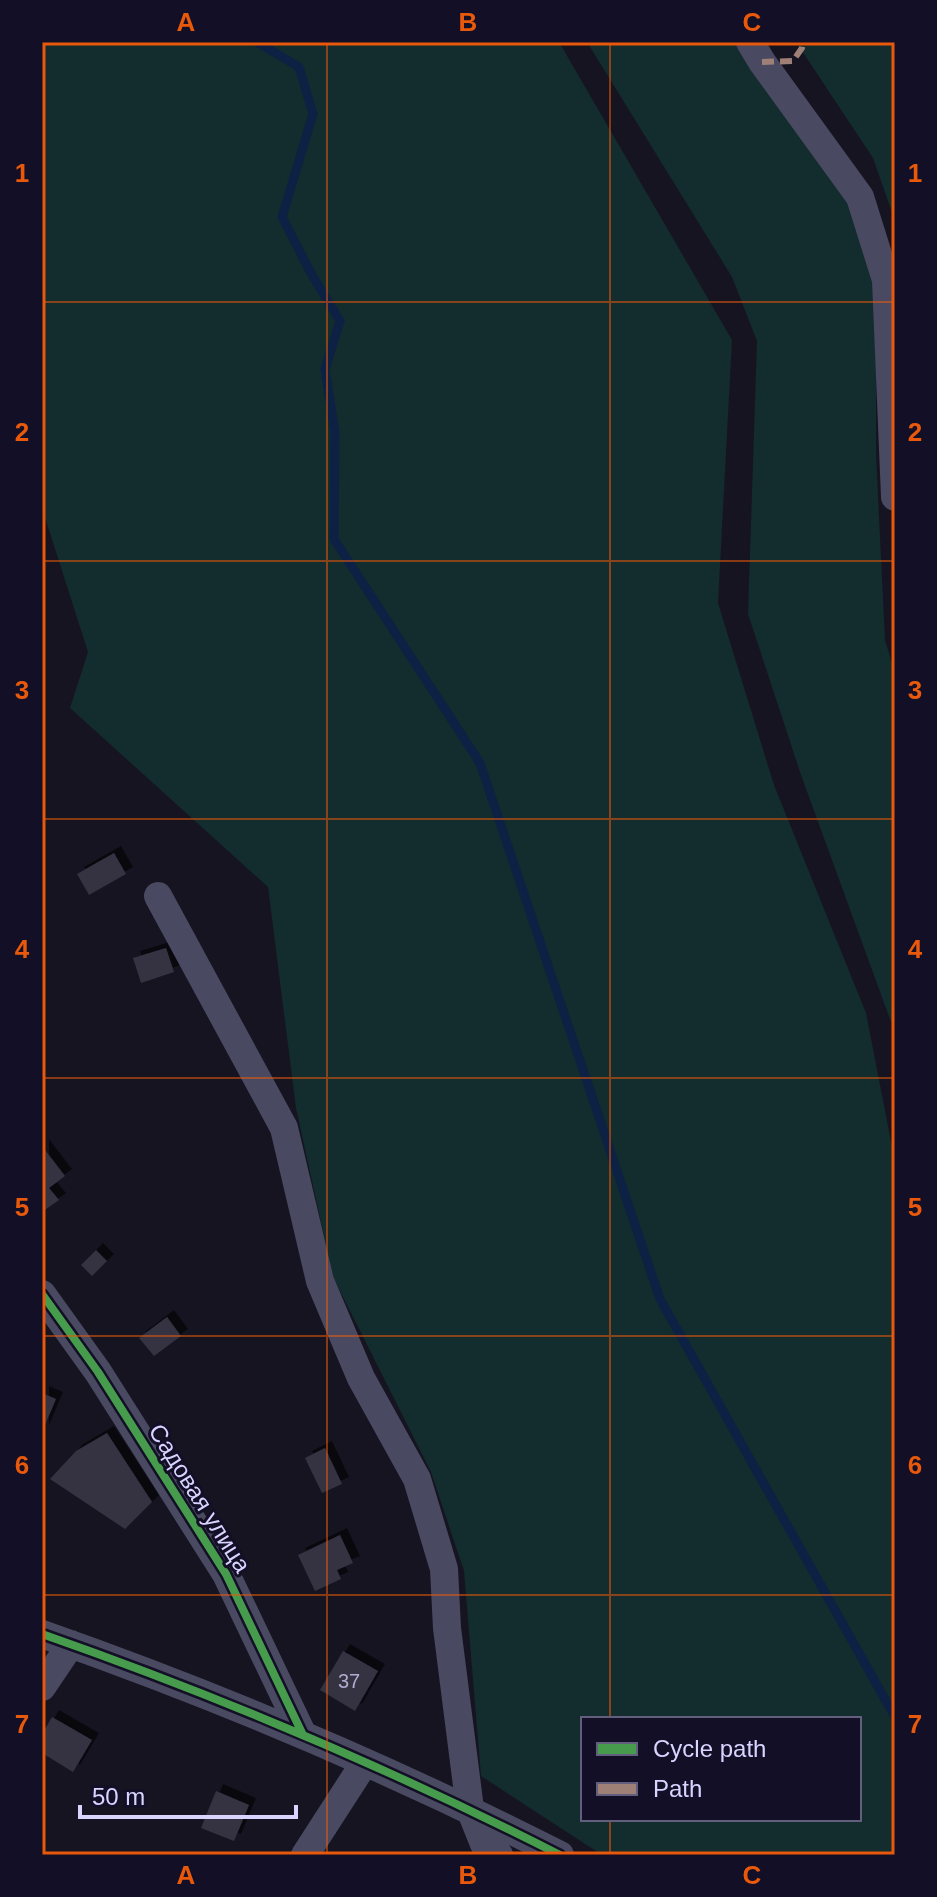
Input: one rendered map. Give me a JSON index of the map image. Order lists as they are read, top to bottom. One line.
{"streets":{"street":["Садовая улица"]},"house_numbers":["37"],"legend":["Cycle path","Path"],"scale_bar":"50 m","grid":{"columns":["A","B","C"],"rows":["1","2","3","4","5","6","7"]}}
